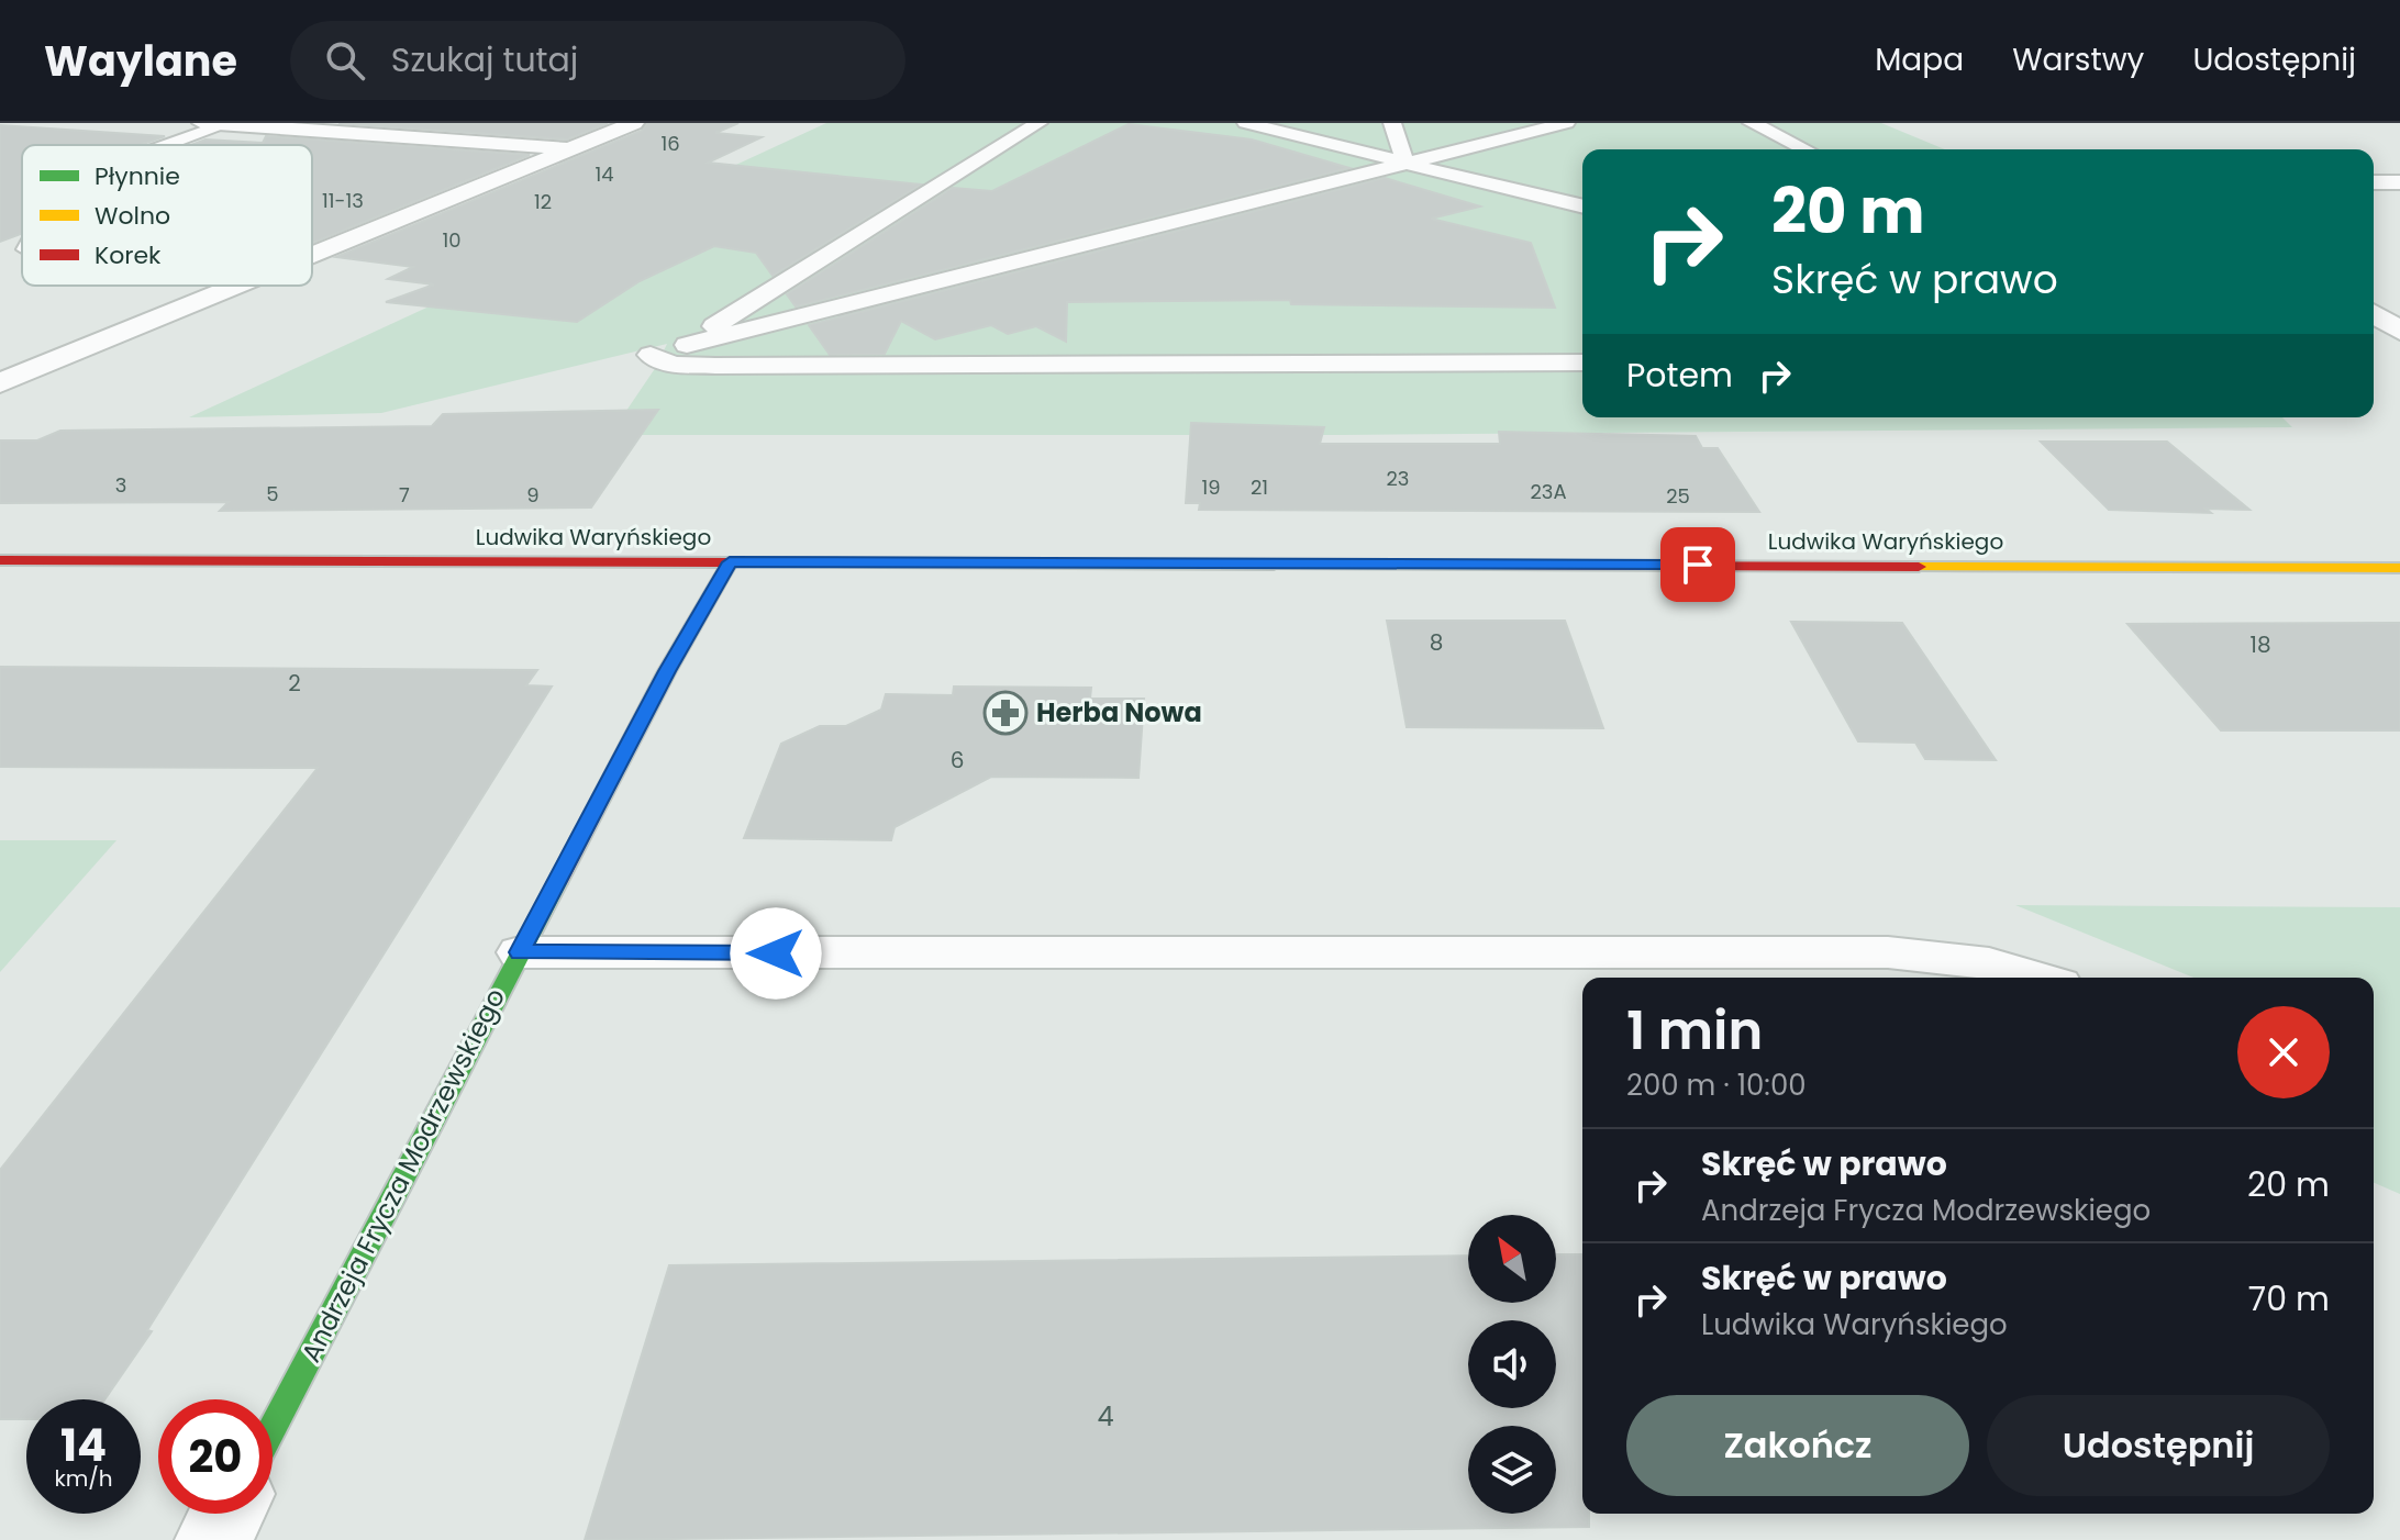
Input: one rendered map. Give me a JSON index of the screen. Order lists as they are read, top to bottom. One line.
{"streets":{"street":["Ludwika Waryńskiego","Andrzeja Frycza Modrzewskiego"]},"crossings":[["Ludwika Waryńskiego","Andrzeja Frycza Modrzewskiego"]],"places":{"pharmacy":["Herba Nowa"]},"house_numbers":["16","14","11-13","12","10","23","3","19","21","23A","5","7","9","25","8","18","2","6","4"],"legend":["Płynnie","Wolno","Korek"],"north":"top left","page":{"header":"Waylane","search":"Szukaj tutaj","nav":["Mapa","Warstwy","Udostępnij"],"turn":["20 m","Skręć w prawo"],"then":"Potem","heading":["1 min","200 m · 10:00"],"list":[{"name":"Skręć w prawo","note":"Andrzeja Frycza Modrzewskiego","value":"20 m"},{"name":"Skręć w prawo","note":"Ludwika Waryńskiego","value":"70 m"}],"buttons":["Zakończ","Udostępnij"],"speed":"14 km/h","limit":"20"}}
